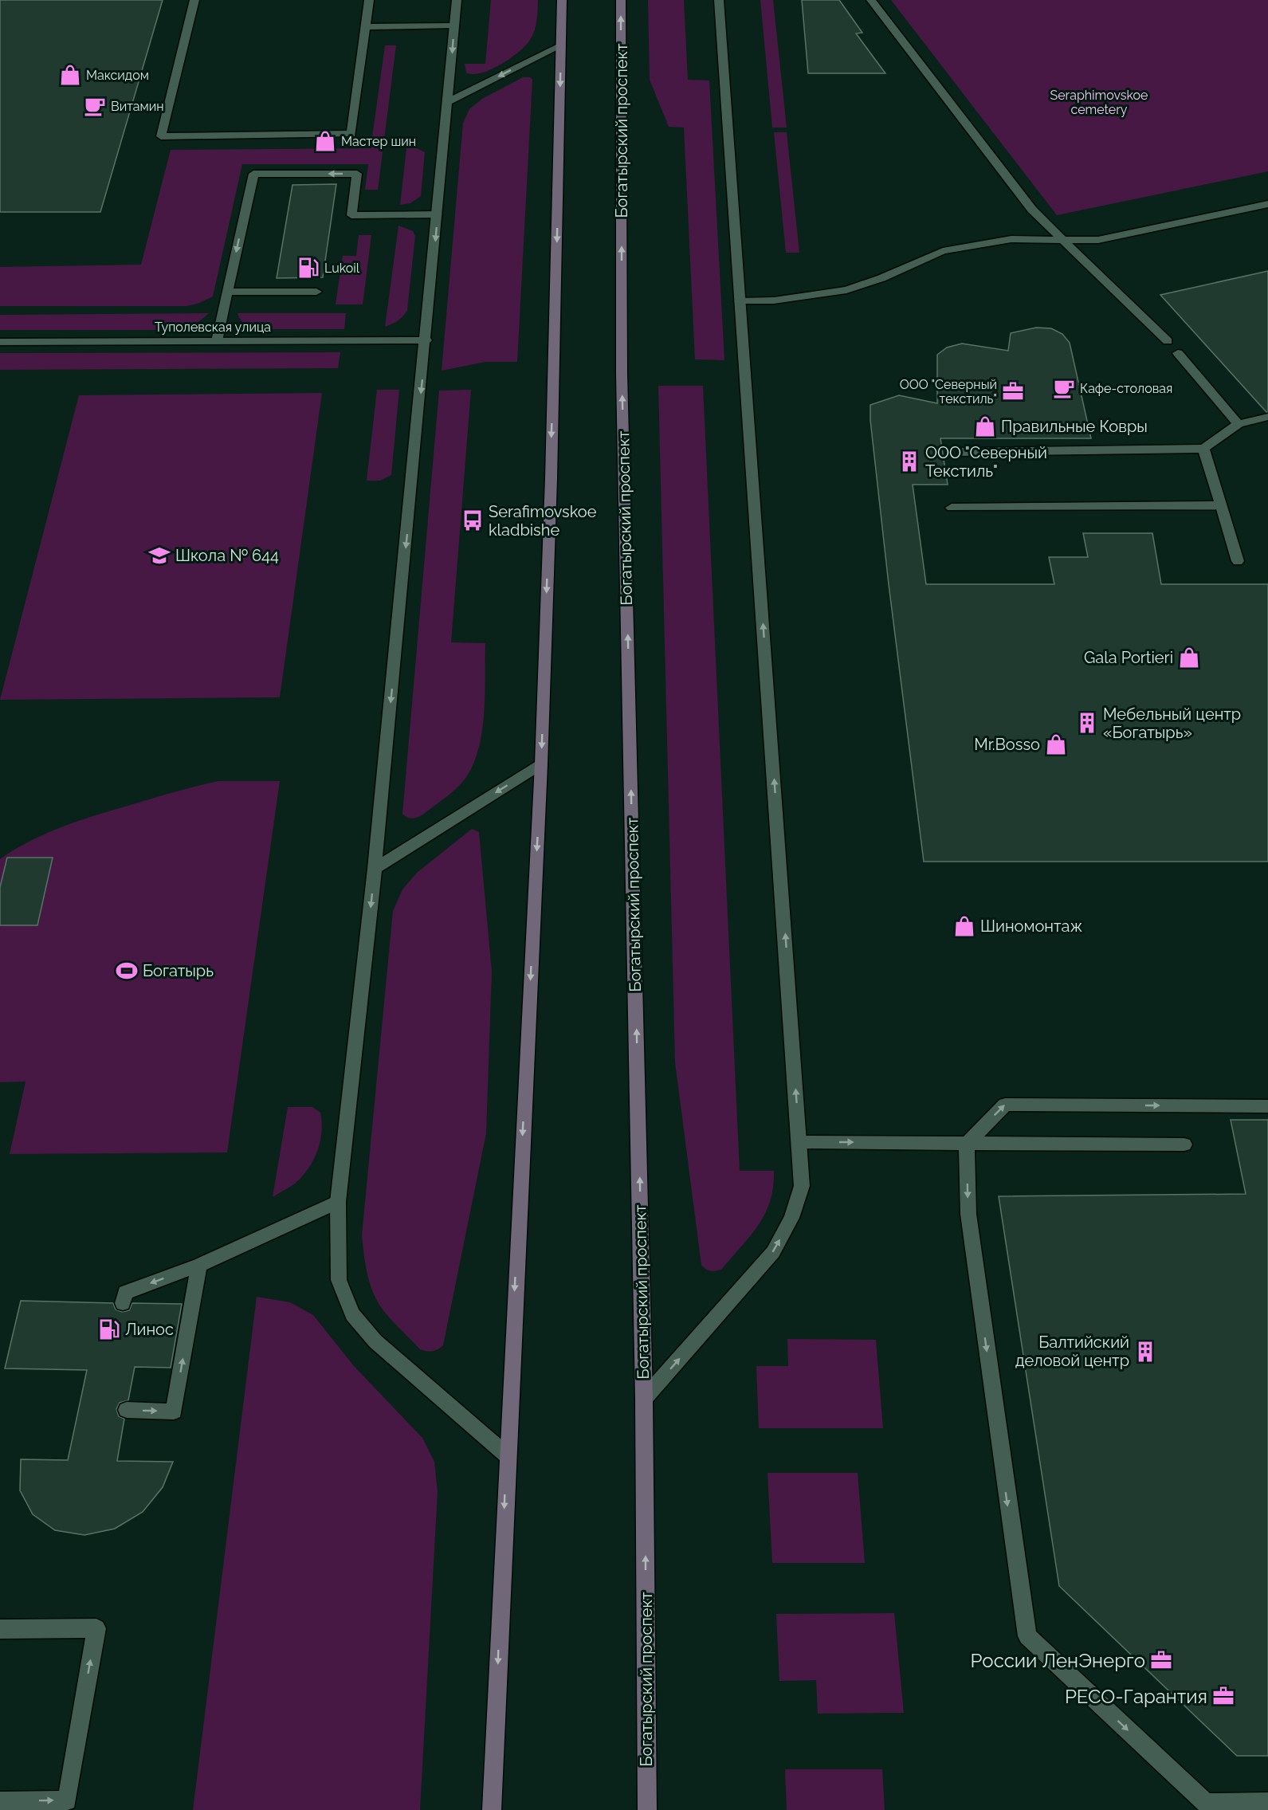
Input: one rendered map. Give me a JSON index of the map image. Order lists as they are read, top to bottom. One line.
{"streets":{"main road":["Богатырский проспект"],"street":["Туполевская улица"]},"parks":["Seraphimovskoe cemetery"],"places":{"shop":["Максидом","Мастер шин","Правильные Ковры","Gala Portieri","Mr.Bosso","Шиномонтаж"],"cafe":["Витамин","Кафе-столовая"],"fuel station":["Lukoil","Линос"],"office":["ООО \"Северный текстиль\"","России ЛенЭнерго","РЕСО-Гарантия"],"building":["ООО \"Северный Текстиль\"","Мебельный центр «Богатырь»","Балтийский деловой центр"],"bus stop":["Serafimovskoe kladbishe"],"school or university":["Школа № 644"],"sports":["Богатырь"]}}
